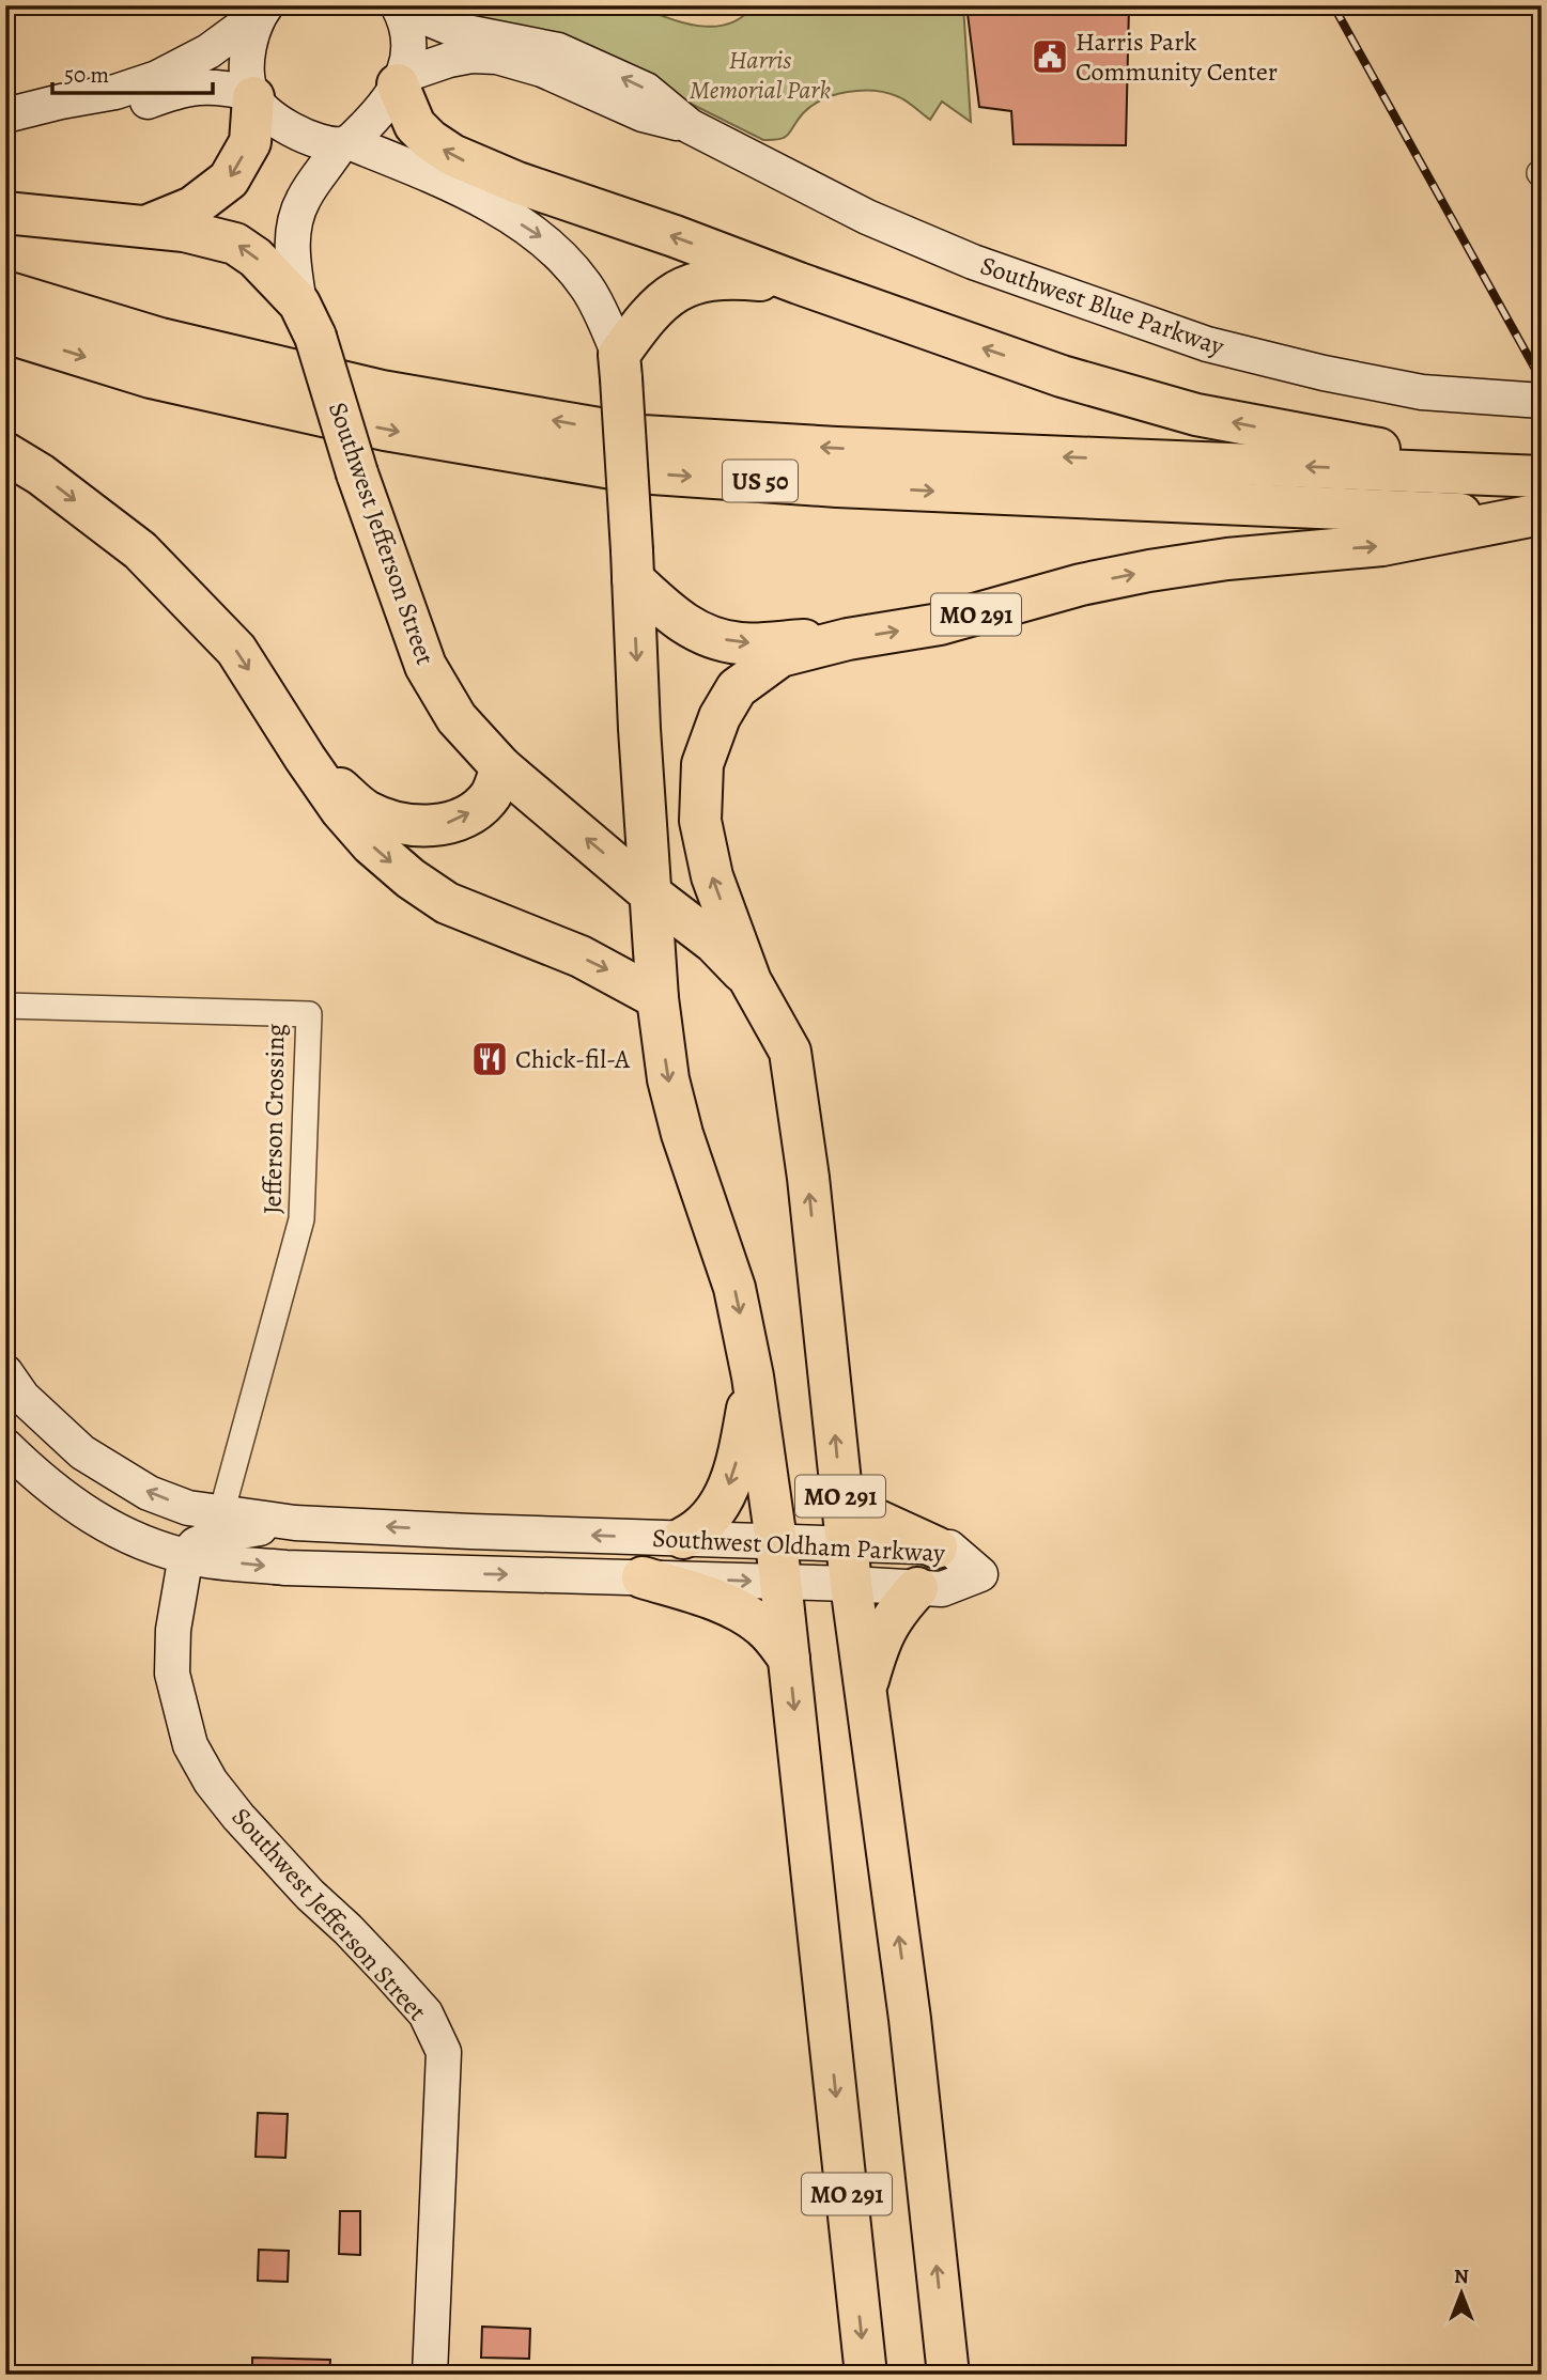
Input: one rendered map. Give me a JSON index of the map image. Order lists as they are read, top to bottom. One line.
{"streets":{"highway":["US 50","Southwest Jefferson Street","MO 291"],"street":["Southwest Blue Parkway","Jefferson Crossing","Southwest Oldham Parkway"]},"crossings":[["Southwest Blue Parkway","Southwest Jefferson Street"],["US 50","MO 291"],["Southwest Jefferson Street","MO 291"],["Southwest Jefferson Street","Southwest Oldham Parkway"],["MO 291","Southwest Oldham Parkway"],["Jefferson Crossing","Southwest Oldham Parkway"]],"parks":["Harris Memorial Park"],"places":{"public building":["Harris Park Community Center"],"restaurant":["Chick-fil-A"]},"scale_bar":"50 m","north":"top"}
